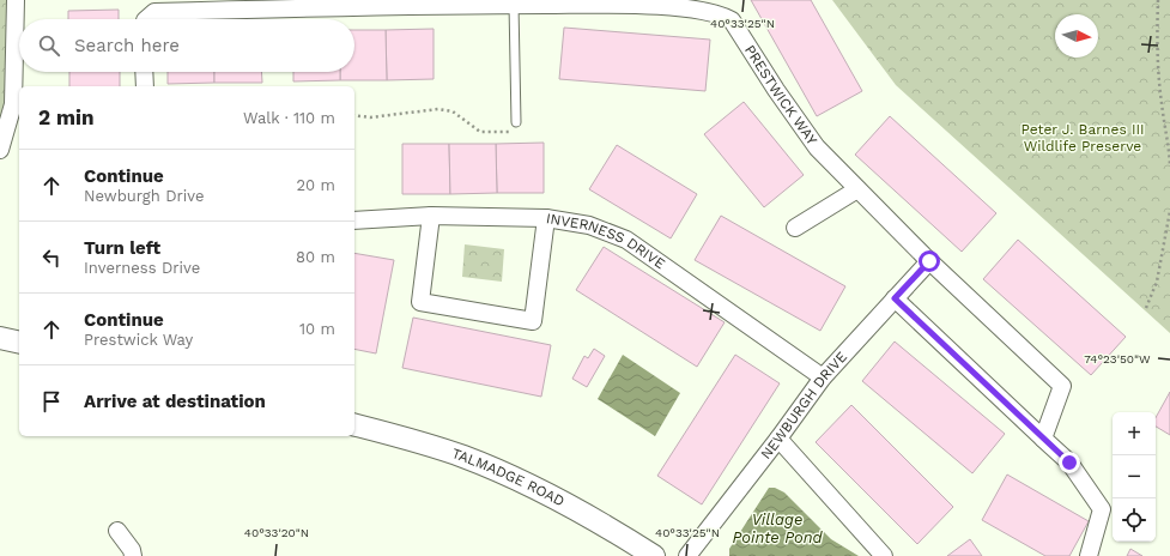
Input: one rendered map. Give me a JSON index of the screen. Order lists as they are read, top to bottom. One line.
{"streets":{"street":["PRESTWICK WAY","INVERNESS DRIVE","NEWBURGH DRIVE","TALMADGE ROAD"]},"crossings":[["PRESTWICK WAY","NEWBURGH DRIVE"],["INVERNESS DRIVE","NEWBURGH DRIVE"]],"water":["Village Pointe Pond"],"parks":["Peter J. Barnes III Wildlife Preserve"],"north":"right","page":{"search":"Search here","heading":["2 min","Walk · 110 m"],"list":[["Continue","Newburgh Drive","20 m"],["Turn left","Inverness Drive","80 m"],["Continue","Prestwick Way","10 m"],"Arrive at destination"],"map_buttons":["+","−"]},"coordinates":["40°33'25\"N","74°23'50\"W","40°33'20\"N"]}
